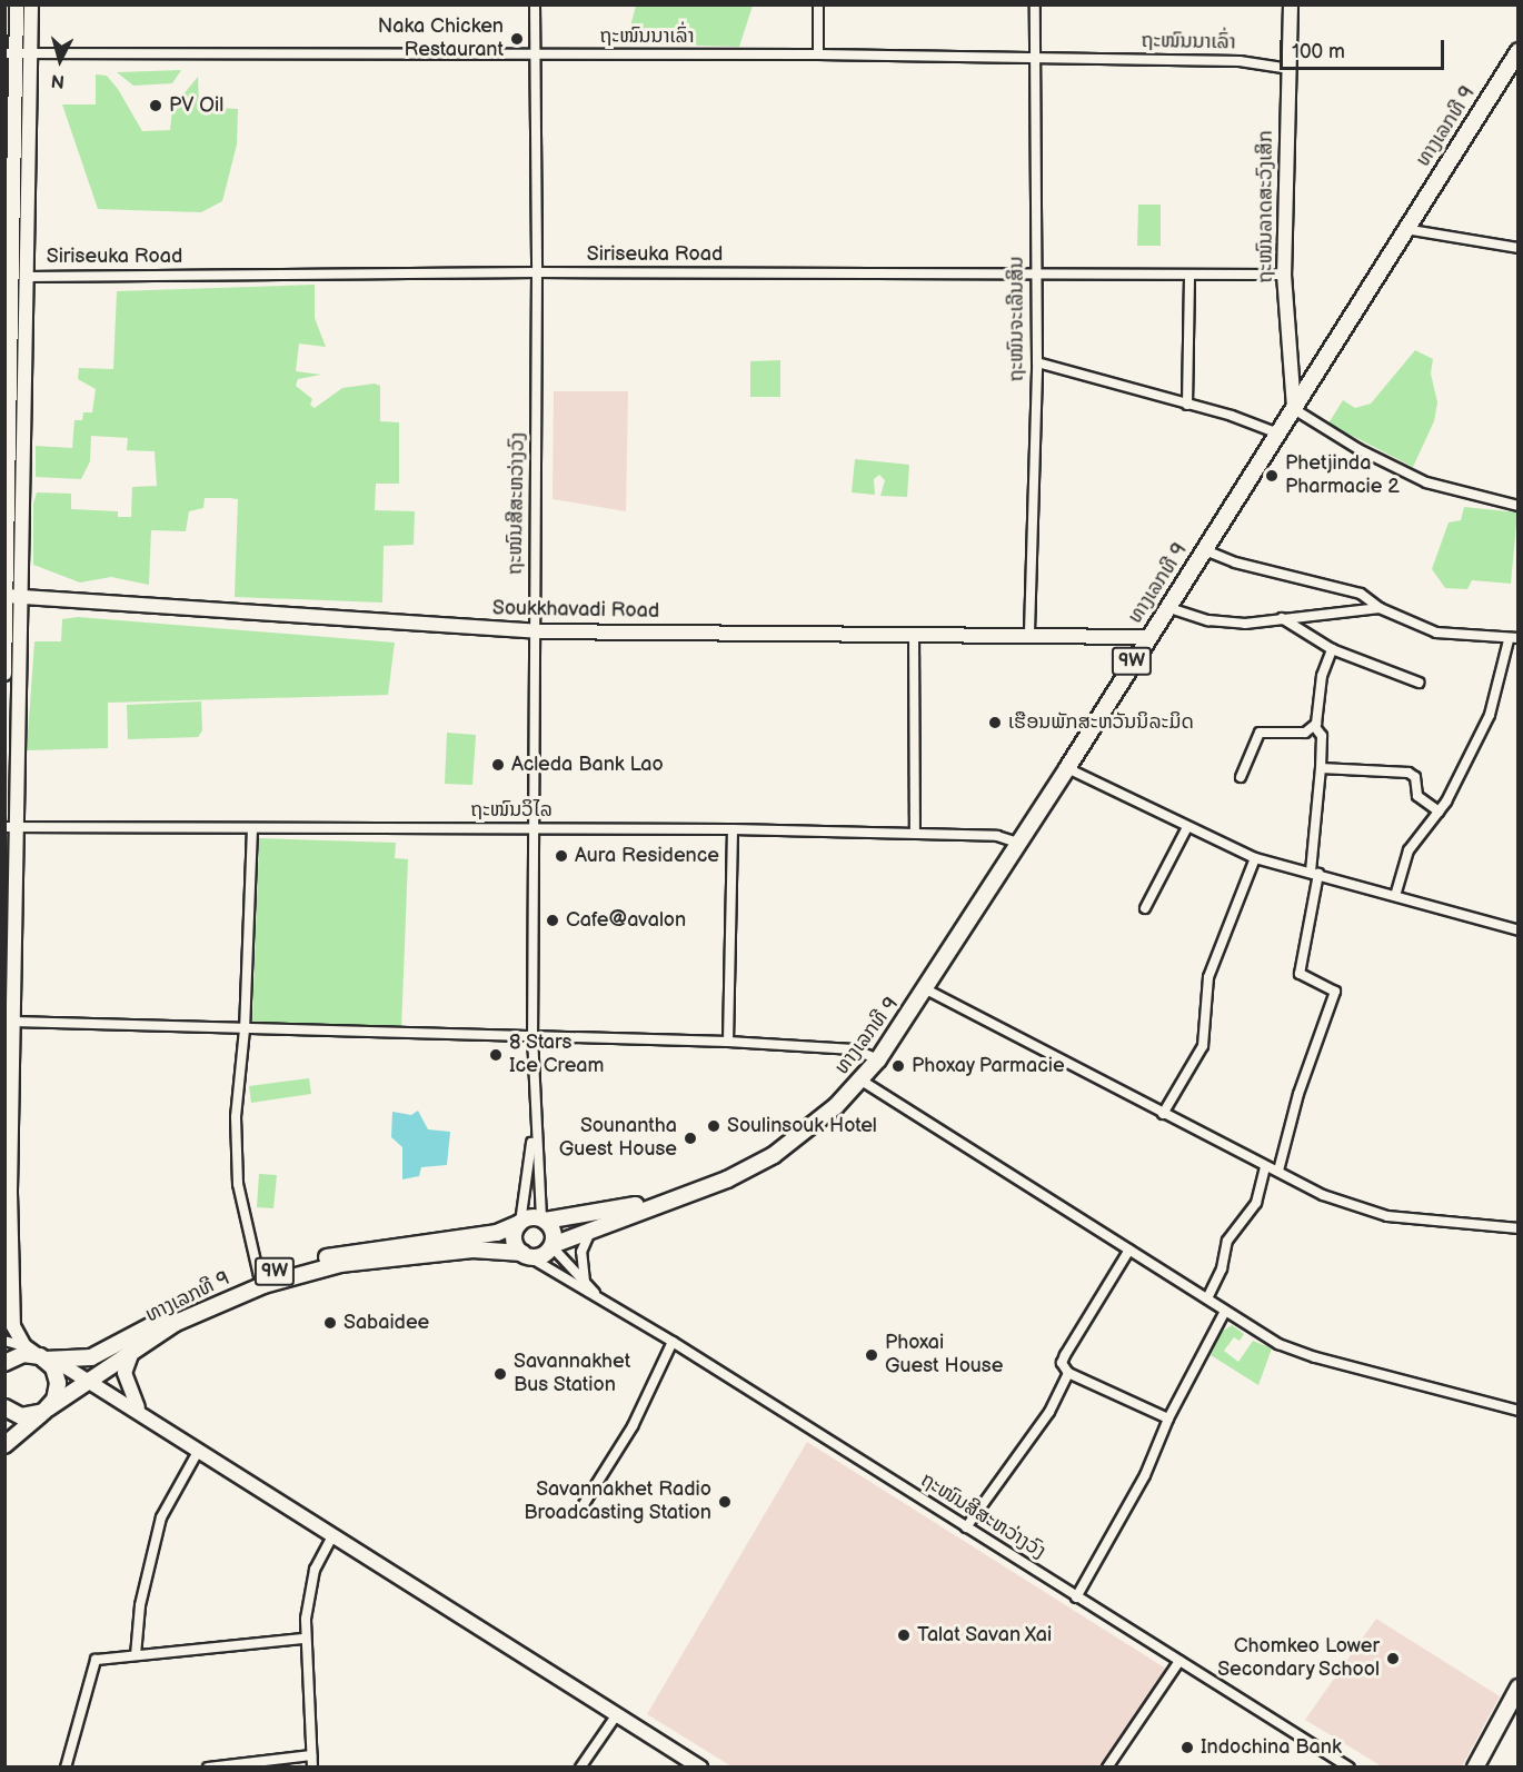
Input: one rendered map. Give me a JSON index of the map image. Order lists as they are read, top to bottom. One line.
{"streets":{"main road":["ທາງເລກທີ 9","9W"],"street":["ຖະໜົນນາເລົ່າ","ຖະໜົນລາດສະວົງເສິກ","Siriseuka Road","ຖະໜົນຈະເລີນສິນ","ຖະໜົນສີສະຫວ່າງວົງ","Soukkhavadi Road","ຖະໜົນວິໄລ"]},"crossings":[["ຖະໜົນນາເລົ່າ","ຖະໜົນລາດສະວົງເສິກ"],["ຖະໜົນນາເລົ່າ","ຖະໜົນຈະເລີນສິນ"],["ຖະໜົນນາເລົ່າ","ຖະໜົນສີສະຫວ່າງວົງ"],["ທາງເລກທີ 9","ຖະໜົນລາດສະວົງເສິກ"],["ທາງເລກທີ 9","ຖະໜົນສີສະຫວ່າງວົງ"],["ທາງເລກທີ 9","Soukkhavadi Road"],["ທາງເລກທີ 9","ຖະໜົນວິໄລ"],["ຖະໜົນລາດສະວົງເສິກ","Siriseuka Road"],["Siriseuka Road","ຖະໜົນຈະເລີນສິນ"],["Siriseuka Road","ຖະໜົນສີສະຫວ່າງວົງ"],["ຖະໜົນຈະເລີນສິນ","Soukkhavadi Road"],["ຖະໜົນສີສະຫວ່າງວົງ","Soukkhavadi Road"],["ຖະໜົນສີສະຫວ່າງວົງ","ຖະໜົນວິໄລ"]],"places":["Naka Chicken Restaurant","PV Oil","Phetjinda Pharmacie 2","ເຮືອນພັກສະຫວັນນິລະມິດ","Acleda Bank Lao","Aura Residence","Cafe@avalon","8 Stars Ice Cream","Phoxay Parmacie","Soulinsouk Hotel","Sounantha Guest House","Sabaidee","Phoxai Guest House","Savannakhet Bus Station","Savannakhet Radio Broadcasting Station","Talat Savan Xai","Chomkeo Lower Secondary School","Indochina Bank"],"scale_bar":"100 m","north":"bottom"}
